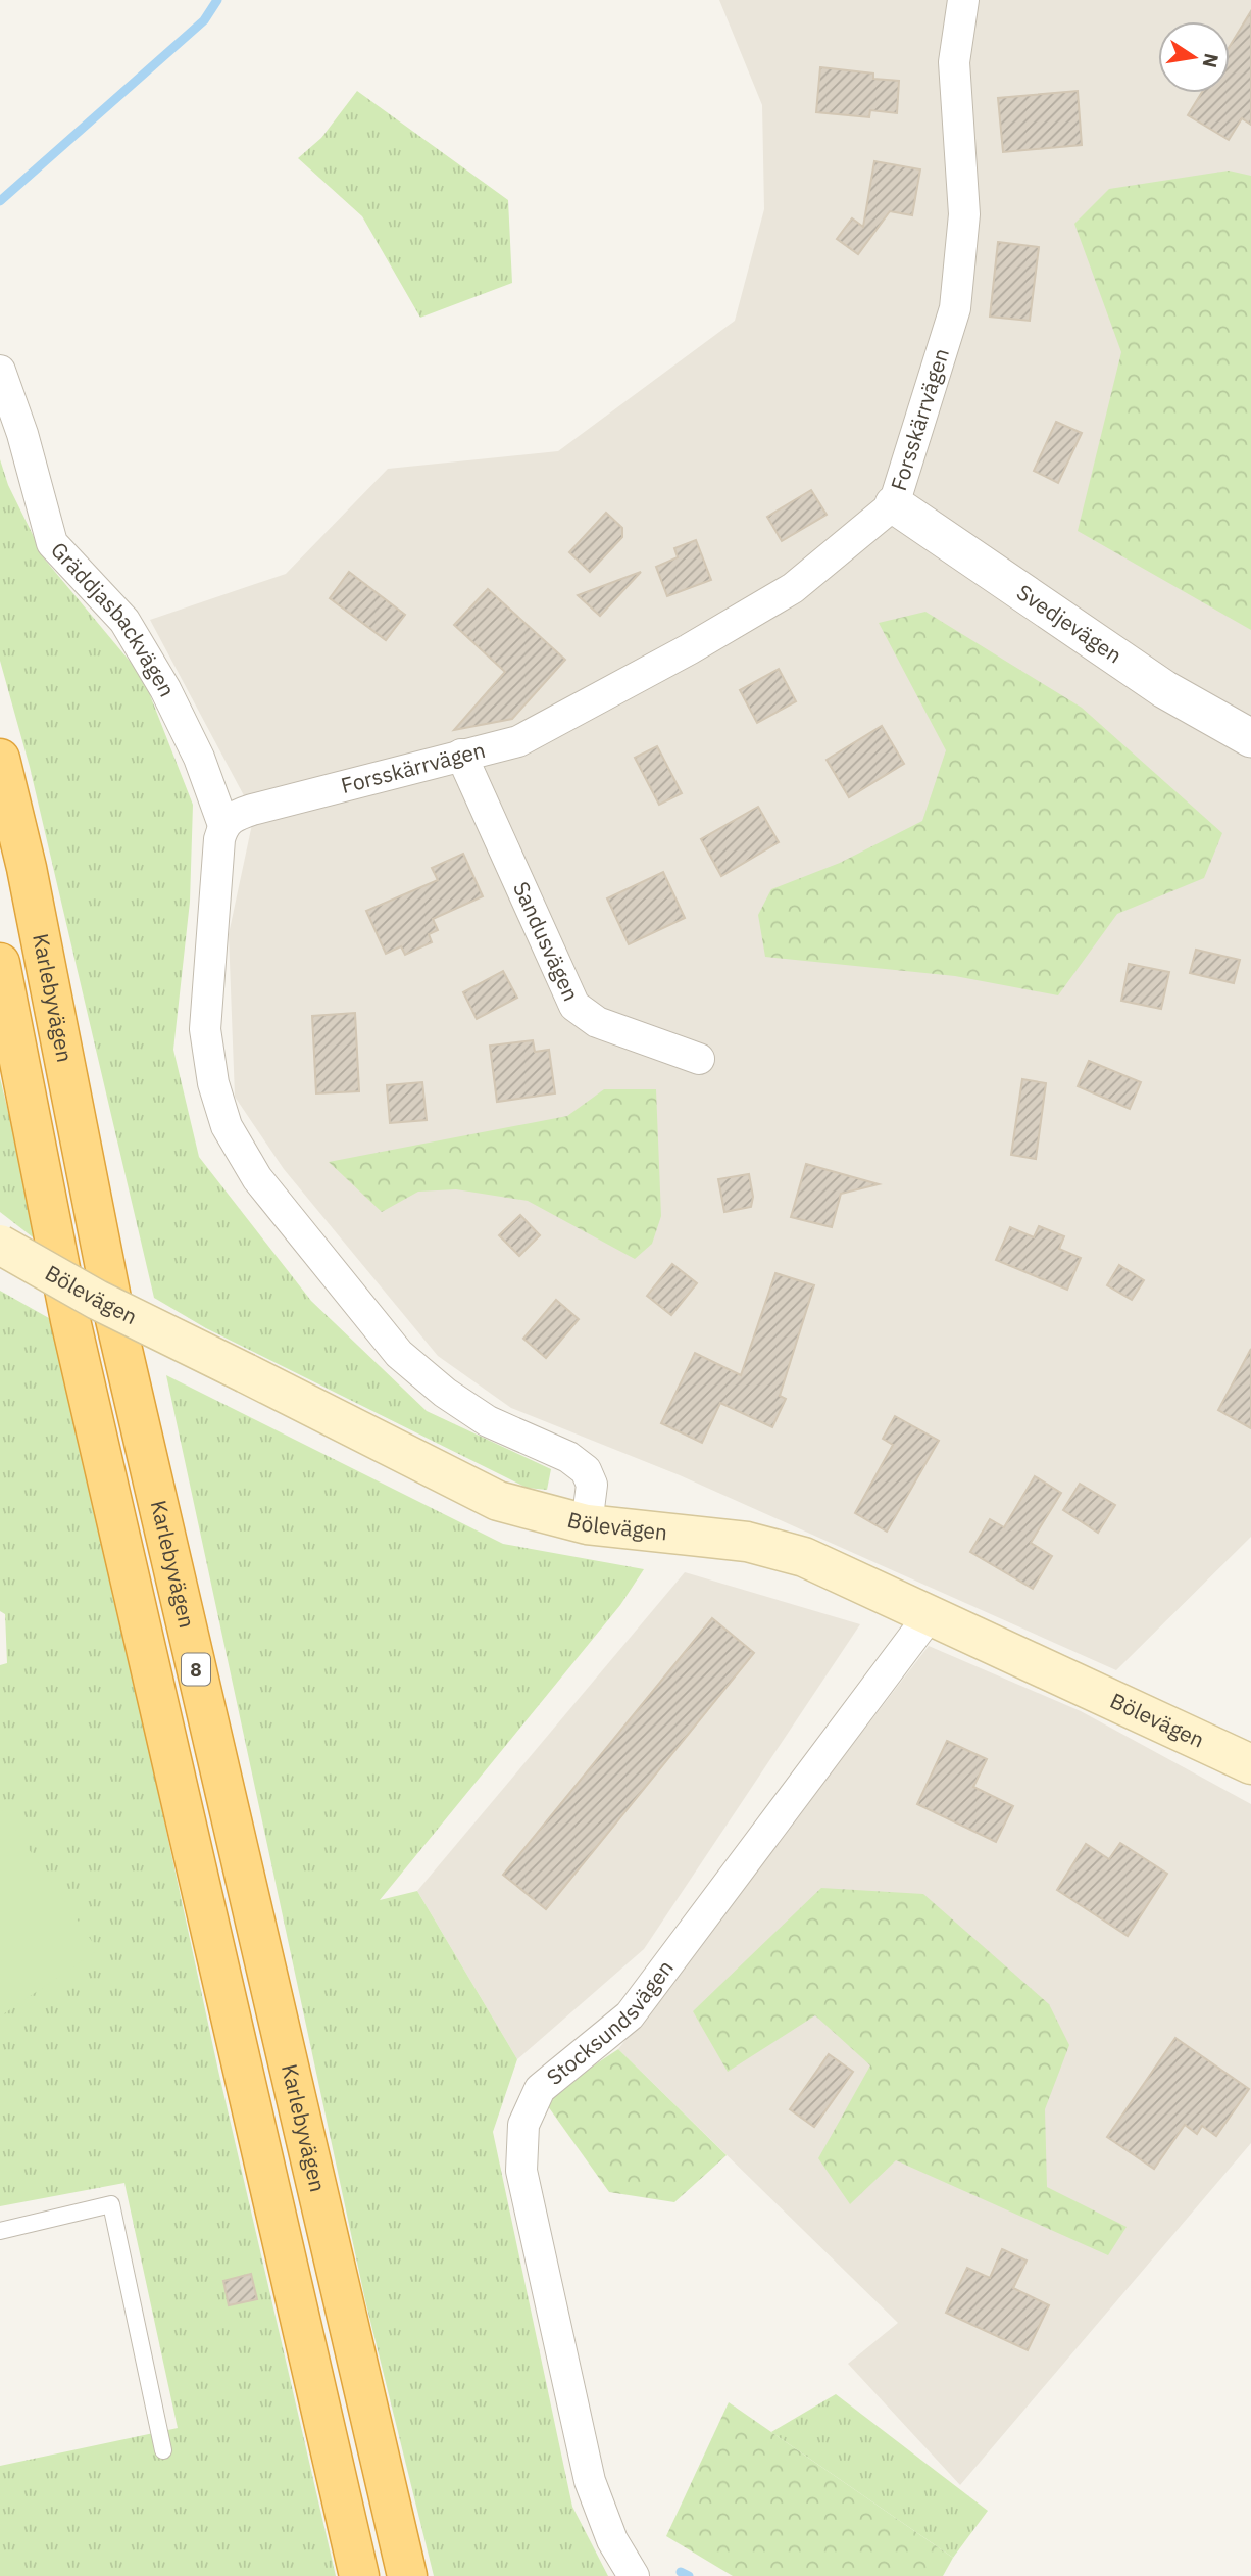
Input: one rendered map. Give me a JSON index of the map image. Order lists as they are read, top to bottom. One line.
{"streets":{"highway":["Karlebyvägen","8"],"main road":["Bölevägen"],"street":["Forsskärrvägen","Gräddjasbackvägen","Svedjevägen","Sandusvägen","Stocksundsvägen"]},"crossings":[["Forsskärrvägen","Gräddjasbackvägen"],["Forsskärrvägen","Svedjevägen"],["Forsskärrvägen","Sandusvägen"],["Bölevägen","Stocksundsvägen"]],"north":"right"}
